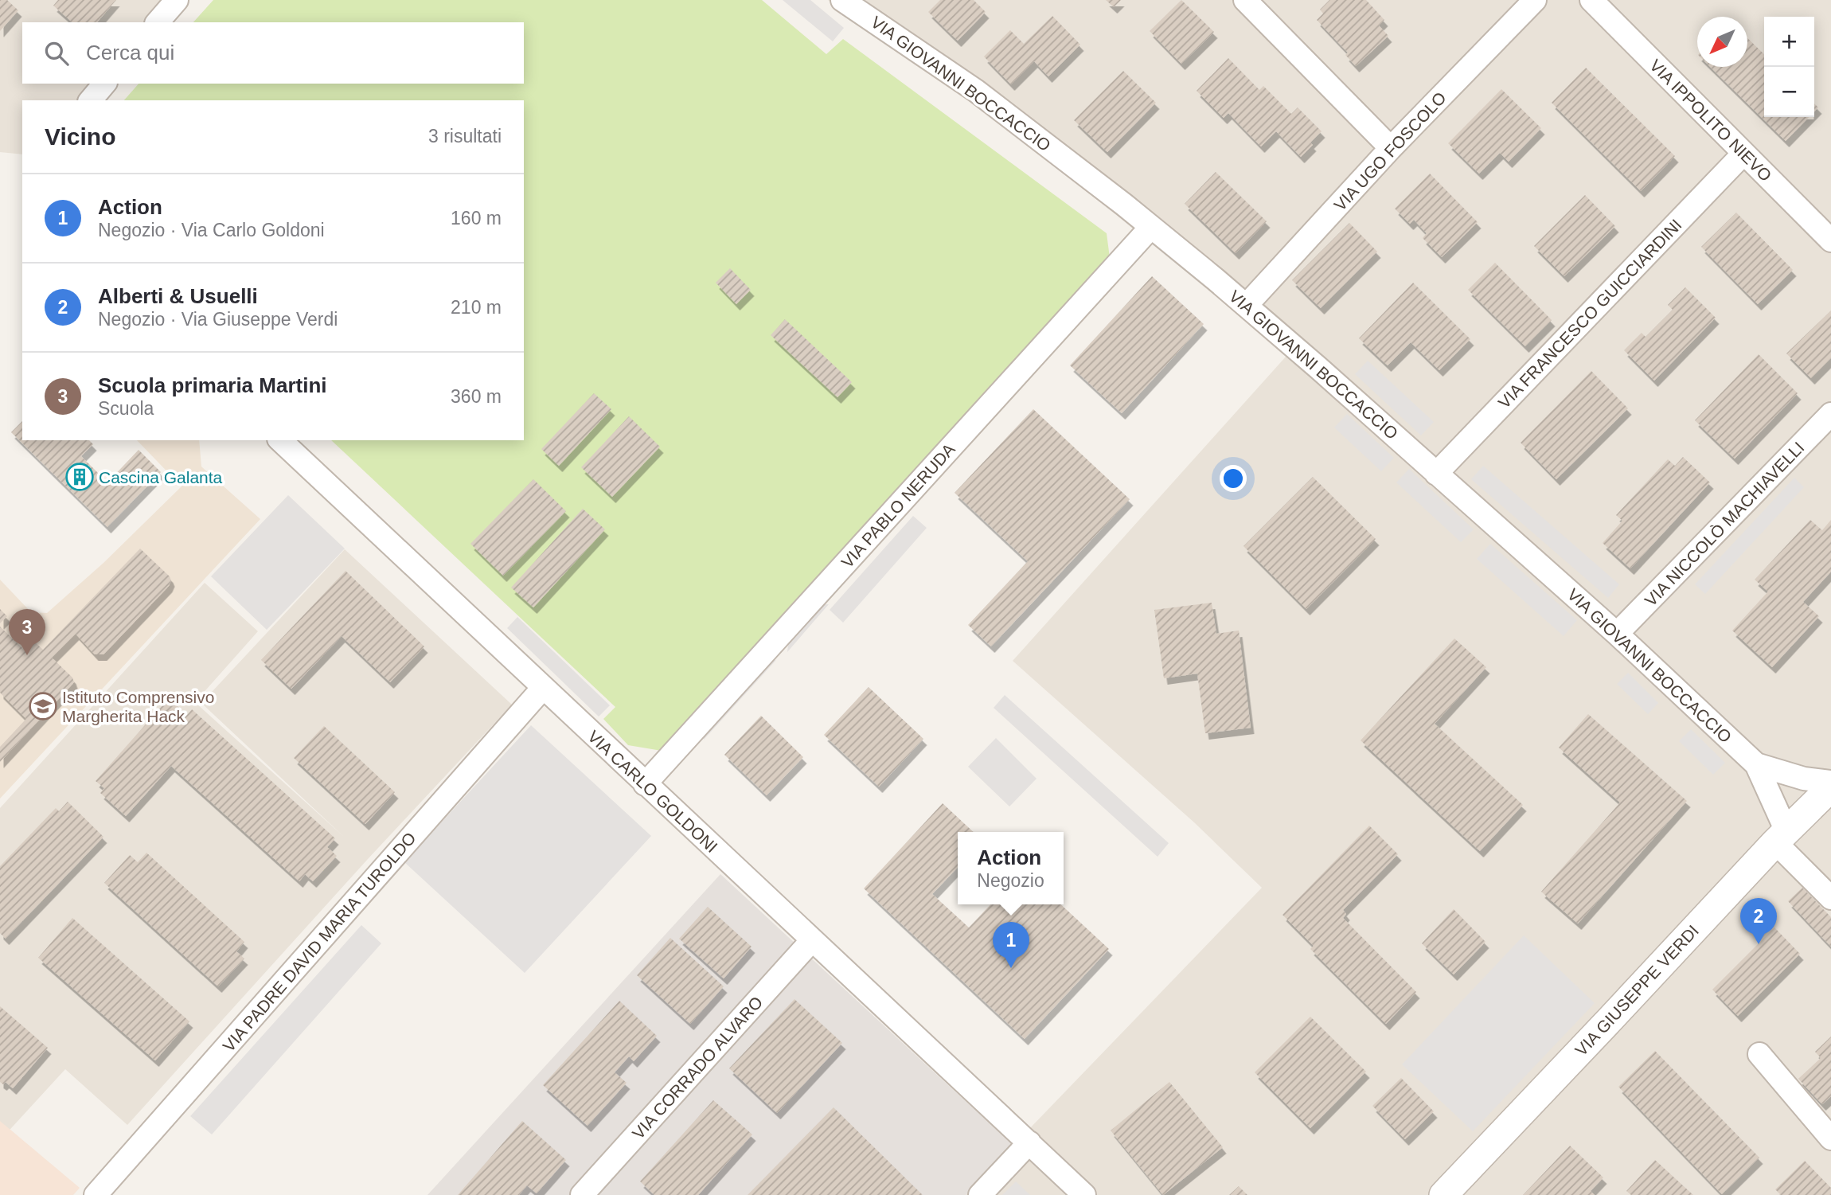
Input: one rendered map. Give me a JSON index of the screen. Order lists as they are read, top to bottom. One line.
{"streets":{"street":["VIA GIOVANNI BOCCACCIO","VIA IPPOLITO NIEVO","VIA UGO FOSCOLO","VIA FRANCESCO GUICCIARDINI","VIA PABLO NERUDA","VIA NICCOLÒ MACHIAVELLI","VIA CARLO GOLDONI","VIA PADRE DAVID MARIA TUROLDO","VIA GIUSEPPE VERDI","VIA CORRADO ALVARO"]},"crossings":[["VIA GIOVANNI BOCCACCIO","VIA UGO FOSCOLO"],["VIA GIOVANNI BOCCACCIO","VIA FRANCESCO GUICCIARDINI"],["VIA GIOVANNI BOCCACCIO","VIA PABLO NERUDA"],["VIA GIOVANNI BOCCACCIO","VIA NICCOLÒ MACHIAVELLI"],["VIA GIOVANNI BOCCACCIO","VIA GIUSEPPE VERDI"],["VIA IPPOLITO NIEVO","VIA FRANCESCO GUICCIARDINI"],["VIA PABLO NERUDA","VIA CARLO GOLDONI"],["VIA CARLO GOLDONI","VIA PADRE DAVID MARIA TUROLDO"],["VIA CARLO GOLDONI","VIA CORRADO ALVARO"]],"places":{"building":["Cascina Galanta"],"school or university":["Istituto Comprensivo Margherita Hack"]},"north":"bottom left","page":{"map_buttons":["+","−"],"search":"Cerca qui","heading":["Vicino","3 risultati"],"list":[{"mark":"1","name":"Action","note":"Negozio · Via Carlo Goldoni","value":"160 m"},{"mark":"2","name":"Alberti & Usuelli","note":"Negozio · Via Giuseppe Verdi","value":"210 m"},{"mark":"3","name":"Scuola primaria Martini","note":"Scuola","value":"360 m"}],"pins":["3","2","1"],"popup":["Action","Negozio"]}}
